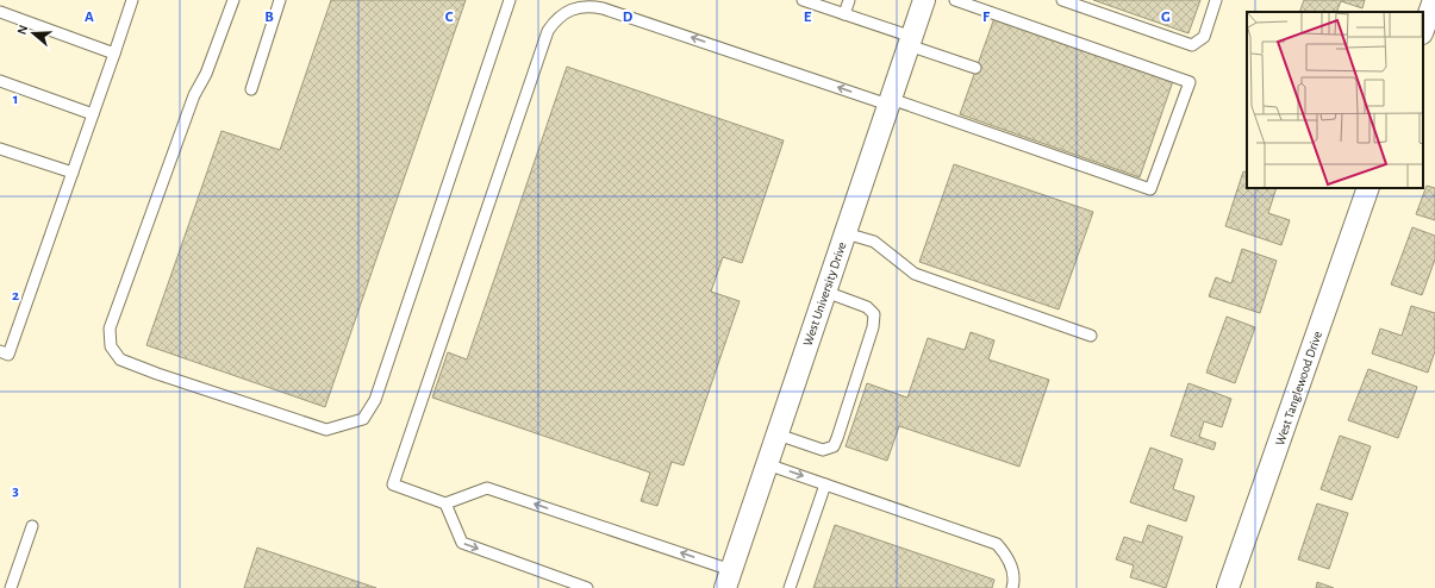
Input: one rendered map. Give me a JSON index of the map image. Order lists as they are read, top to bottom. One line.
{"streets":{"street":["West University Drive","West Tanglewood Drive"]},"north":"left","grid":{"columns":["A","B","C","D","E","F","G"],"rows":["1","2","3"]}}
